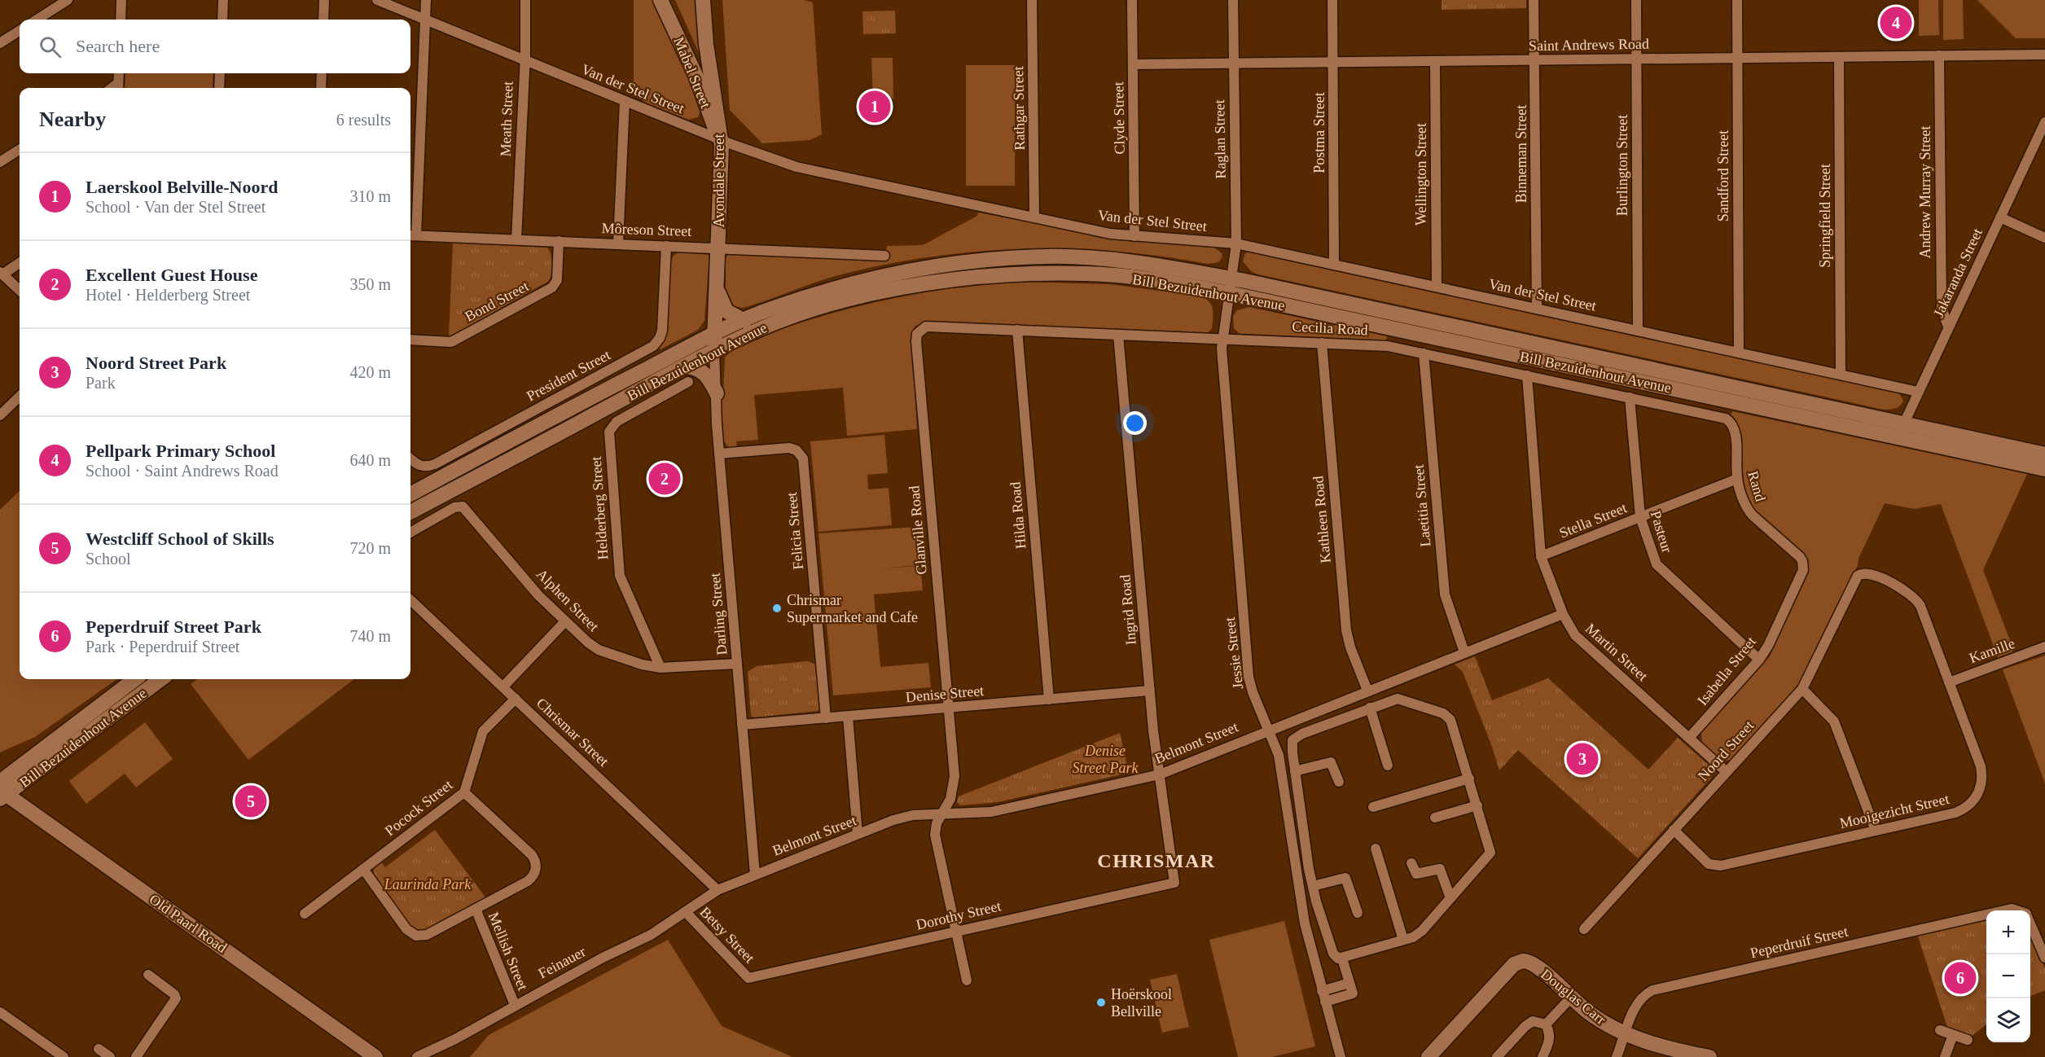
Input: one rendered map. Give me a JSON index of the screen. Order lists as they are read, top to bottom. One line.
{"streets":{"main road":["Mabel Street","Avondale Street","Bill Bezuidenhout Avenue","Old Paarl Road","Douglas Carr"],"street":["Saint Andrews Road","Van der Stel Street","Rathgar Street","Clyde Street","Meath Street","Postma Street","Raglan Street","Binneman Street","Burlington Street","Wellington Street","Sandford Street","Andrew Murray Street","Springfield Street","Môreson Street","Jakaranda Street","Bond Street","Cecilia Road","President Street","Rand","Laetitia Street","Helderberg Street","Hilda Road","Kathleen Road","Stella Street","Glanville Road","Felicia Street","Pasteur","Alphen Street","Ingrid Road","Darling Street","Kamille","Martin Street","Jessie Street","Isabella Street","Denise Street","Chrismar Street","Belmont Street","Noord Street","Pocock Street","Mooigezicht Street","Dorothy Street","Betsy Street","Peperdruif Street","Mellish Street","Feinauer"]},"crossings":[["Saint Andrews Road","Clyde Street"],["Saint Andrews Road","Postma Street"],["Saint Andrews Road","Raglan Street"],["Saint Andrews Road","Binneman Street"],["Saint Andrews Road","Burlington Street"],["Saint Andrews Road","Wellington Street"],["Saint Andrews Road","Sandford Street"],["Saint Andrews Road","Andrew Murray Street"],["Saint Andrews Road","Springfield Street"],["Mabel Street","Van der Stel Street"],["Mabel Street","Avondale Street"],["Van der Stel Street","Rathgar Street"],["Van der Stel Street","Clyde Street"],["Van der Stel Street","Meath Street"],["Van der Stel Street","Postma Street"],["Van der Stel Street","Raglan Street"],["Van der Stel Street","Binneman Street"],["Van der Stel Street","Burlington Street"],["Van der Stel Street","Wellington Street"],["Van der Stel Street","Sandford Street"],["Van der Stel Street","Avondale Street"],["Van der Stel Street","Springfield Street"],["Van der Stel Street","Jakaranda Street"],["Meath Street","Môreson Street"],["Raglan Street","Bill Bezuidenhout Avenue"],["Raglan Street","Jessie Street"],["Avondale Street","Môreson Street"],["Avondale Street","Bill Bezuidenhout Avenue"],["Avondale Street","Darling Street"],["Andrew Murray Street","Jakaranda Street"],["Môreson Street","Bond Street"],["Môreson Street","President Street"],["Jakaranda Street","Bill Bezuidenhout Avenue"],["Bill Bezuidenhout Avenue","Darling Street"],["Bill Bezuidenhout Avenue","Jessie Street"],["Bill Bezuidenhout Avenue","Old Paarl Road"],["Cecilia Road","Rand"],["Cecilia Road","Laetitia Street"],["Cecilia Road","Hilda Road"],["Cecilia Road","Kathleen Road"],["Cecilia Road","Glanville Road"],["Cecilia Road","Pasteur"],["Cecilia Road","Ingrid Road"],["Cecilia Road","Martin Street"],["Cecilia Road","Jessie Street"],["Rand","Stella Street"],["Rand","Isabella Street"],["Laetitia Street","Belmont Street"],["Helderberg Street","Alphen Street"],["Hilda Road","Denise Street"],["Kathleen Road","Belmont Street"],["Stella Street","Pasteur"],["Stella Street","Martin Street"],["Glanville Road","Denise Street"],["Glanville Road","Belmont Street"],["Glanville Road","Dorothy Street"],["Felicia Street","Darling Street"],["Felicia Street","Denise Street"],["Pasteur","Isabella Street"],["Alphen Street","Darling Street"],["Ingrid Road","Denise Street"],["Ingrid Road","Belmont Street"],["Ingrid Road","Dorothy Street"],["Darling Street","Denise Street"],["Darling Street","Belmont Street"],["Kamille","Mooigezicht Street"],["Martin Street","Isabella Street"],["Martin Street","Belmont Street"],["Martin Street","Noord Street"],["Jessie Street","Belmont Street"],["Chrismar Street","Belmont Street"],["Chrismar Street","Pocock Street"],["Chrismar Street","Feinauer"],["Belmont Street","Feinauer"],["Noord Street","Mooigezicht Street"],["Dorothy Street","Betsy Street"],["Betsy Street","Feinauer"],["Peperdruif Street","Douglas Carr"],["Mellish Street","Feinauer"]],"districts":["CHRISMAR"],"parks":["Denise Street Park","Laurinda Park"],"places":["Chrismar Supermarket and Cafe","Hoërskool Bellville"],"page":{"pins":["4","1","2","3","5","6"],"search":"Search here","heading":["Nearby","6 results"],"list":[{"mark":"1","name":"Laerskool Belville-Noord","note":"School · Van der Stel Street","value":"310 m"},{"mark":"2","name":"Excellent Guest House","note":"Hotel · Helderberg Street","value":"350 m"},{"mark":"3","name":"Noord Street Park","note":"Park","value":"420 m"},{"mark":"4","name":"Pellpark Primary School","note":"School · Saint Andrews Road","value":"640 m"},{"mark":"5","name":"Westcliff School of Skills","note":"School","value":"720 m"},{"mark":"6","name":"Peperdruif Street Park","note":"Park · Peperdruif Street","value":"740 m"}],"map_buttons":["+","−"]}}
